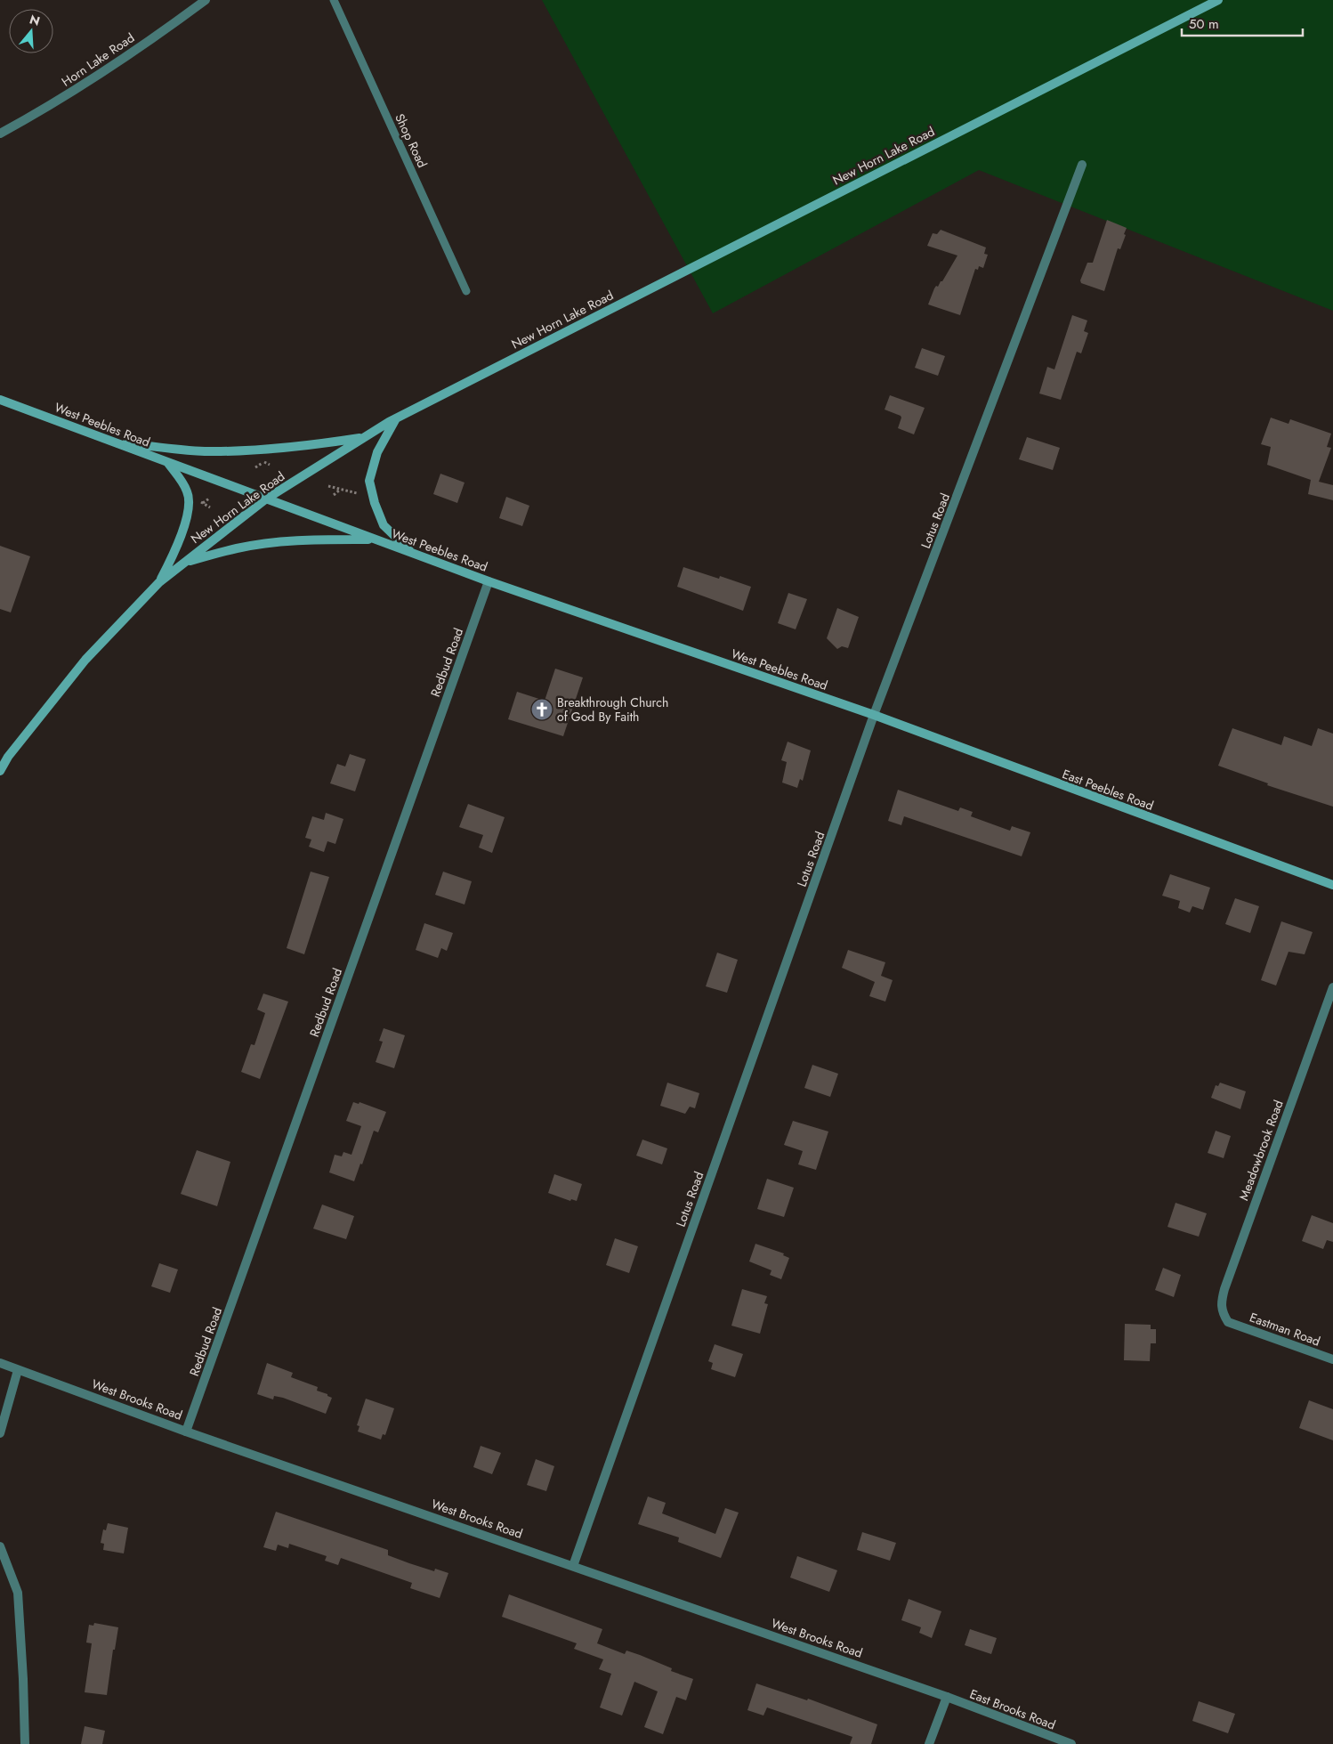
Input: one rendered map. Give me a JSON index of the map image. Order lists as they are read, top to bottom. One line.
{"streets":{"main road":["New Horn Lake Road","West Peebles Road","East Peebles Road"],"street":["Horn Lake Road","Lotus Road","Redbud Road","Meadowbrook Road","Eastman Road","West Brooks Road","East Brooks Road"],"lane":["Shop Road"]},"crossings":[["New Horn Lake Road","West Peebles Road"],["West Peebles Road","Lotus Road"],["West Peebles Road","Redbud Road"],["West Peebles Road","East Peebles Road"],["Lotus Road","East Peebles Road"],["Lotus Road","West Brooks Road"],["Redbud Road","West Brooks Road"],["Meadowbrook Road","Eastman Road"],["West Brooks Road","East Brooks Road"]],"places":{"church":["Breakthrough Church of God By Faith"]},"scale_bar":"50 m","north":"top"}
